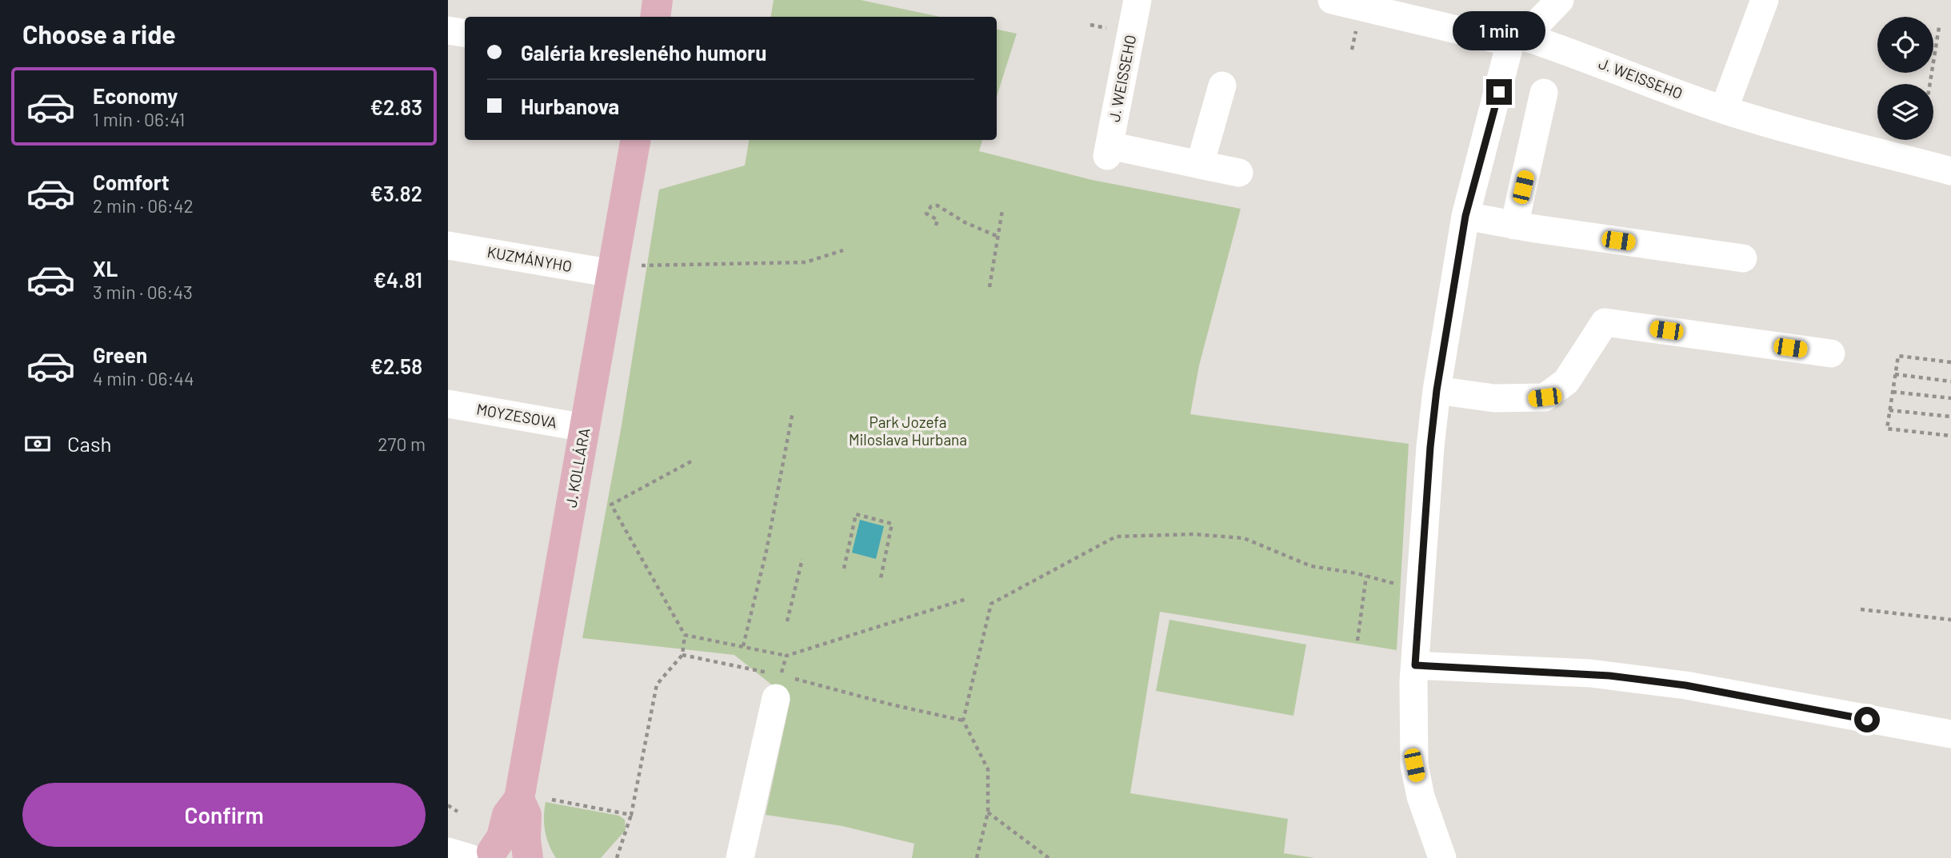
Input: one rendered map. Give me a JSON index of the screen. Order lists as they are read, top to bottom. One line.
{"streets":{"main road":["J. KOLLÁRA"],"street":["J. WEISSEHO","KUZMÁNYHO","MOYZESOVA"]},"crossings":[["KUZMÁNYHO","J. KOLLÁRA"],["MOYZESOVA","J. KOLLÁRA"]],"parks":["Park Jozefa Miloslava Hurbana"],"page":{"heading":"Choose a ride","bubble":"1 min","banner":["Galéria kresleného humoru","Hurbanova"],"list":[{"name":"Economy","note":"1 min · 06:41","value":"€2.83"},{"name":"Comfort","note":"2 min · 06:42","value":"€3.82"},{"name":"XL","note":"3 min · 06:43","value":"€4.81"},{"name":"Green","note":"4 min · 06:44","value":"€2.58"}],"pay":["Cash","270 m"],"buttons":"Confirm"}}
